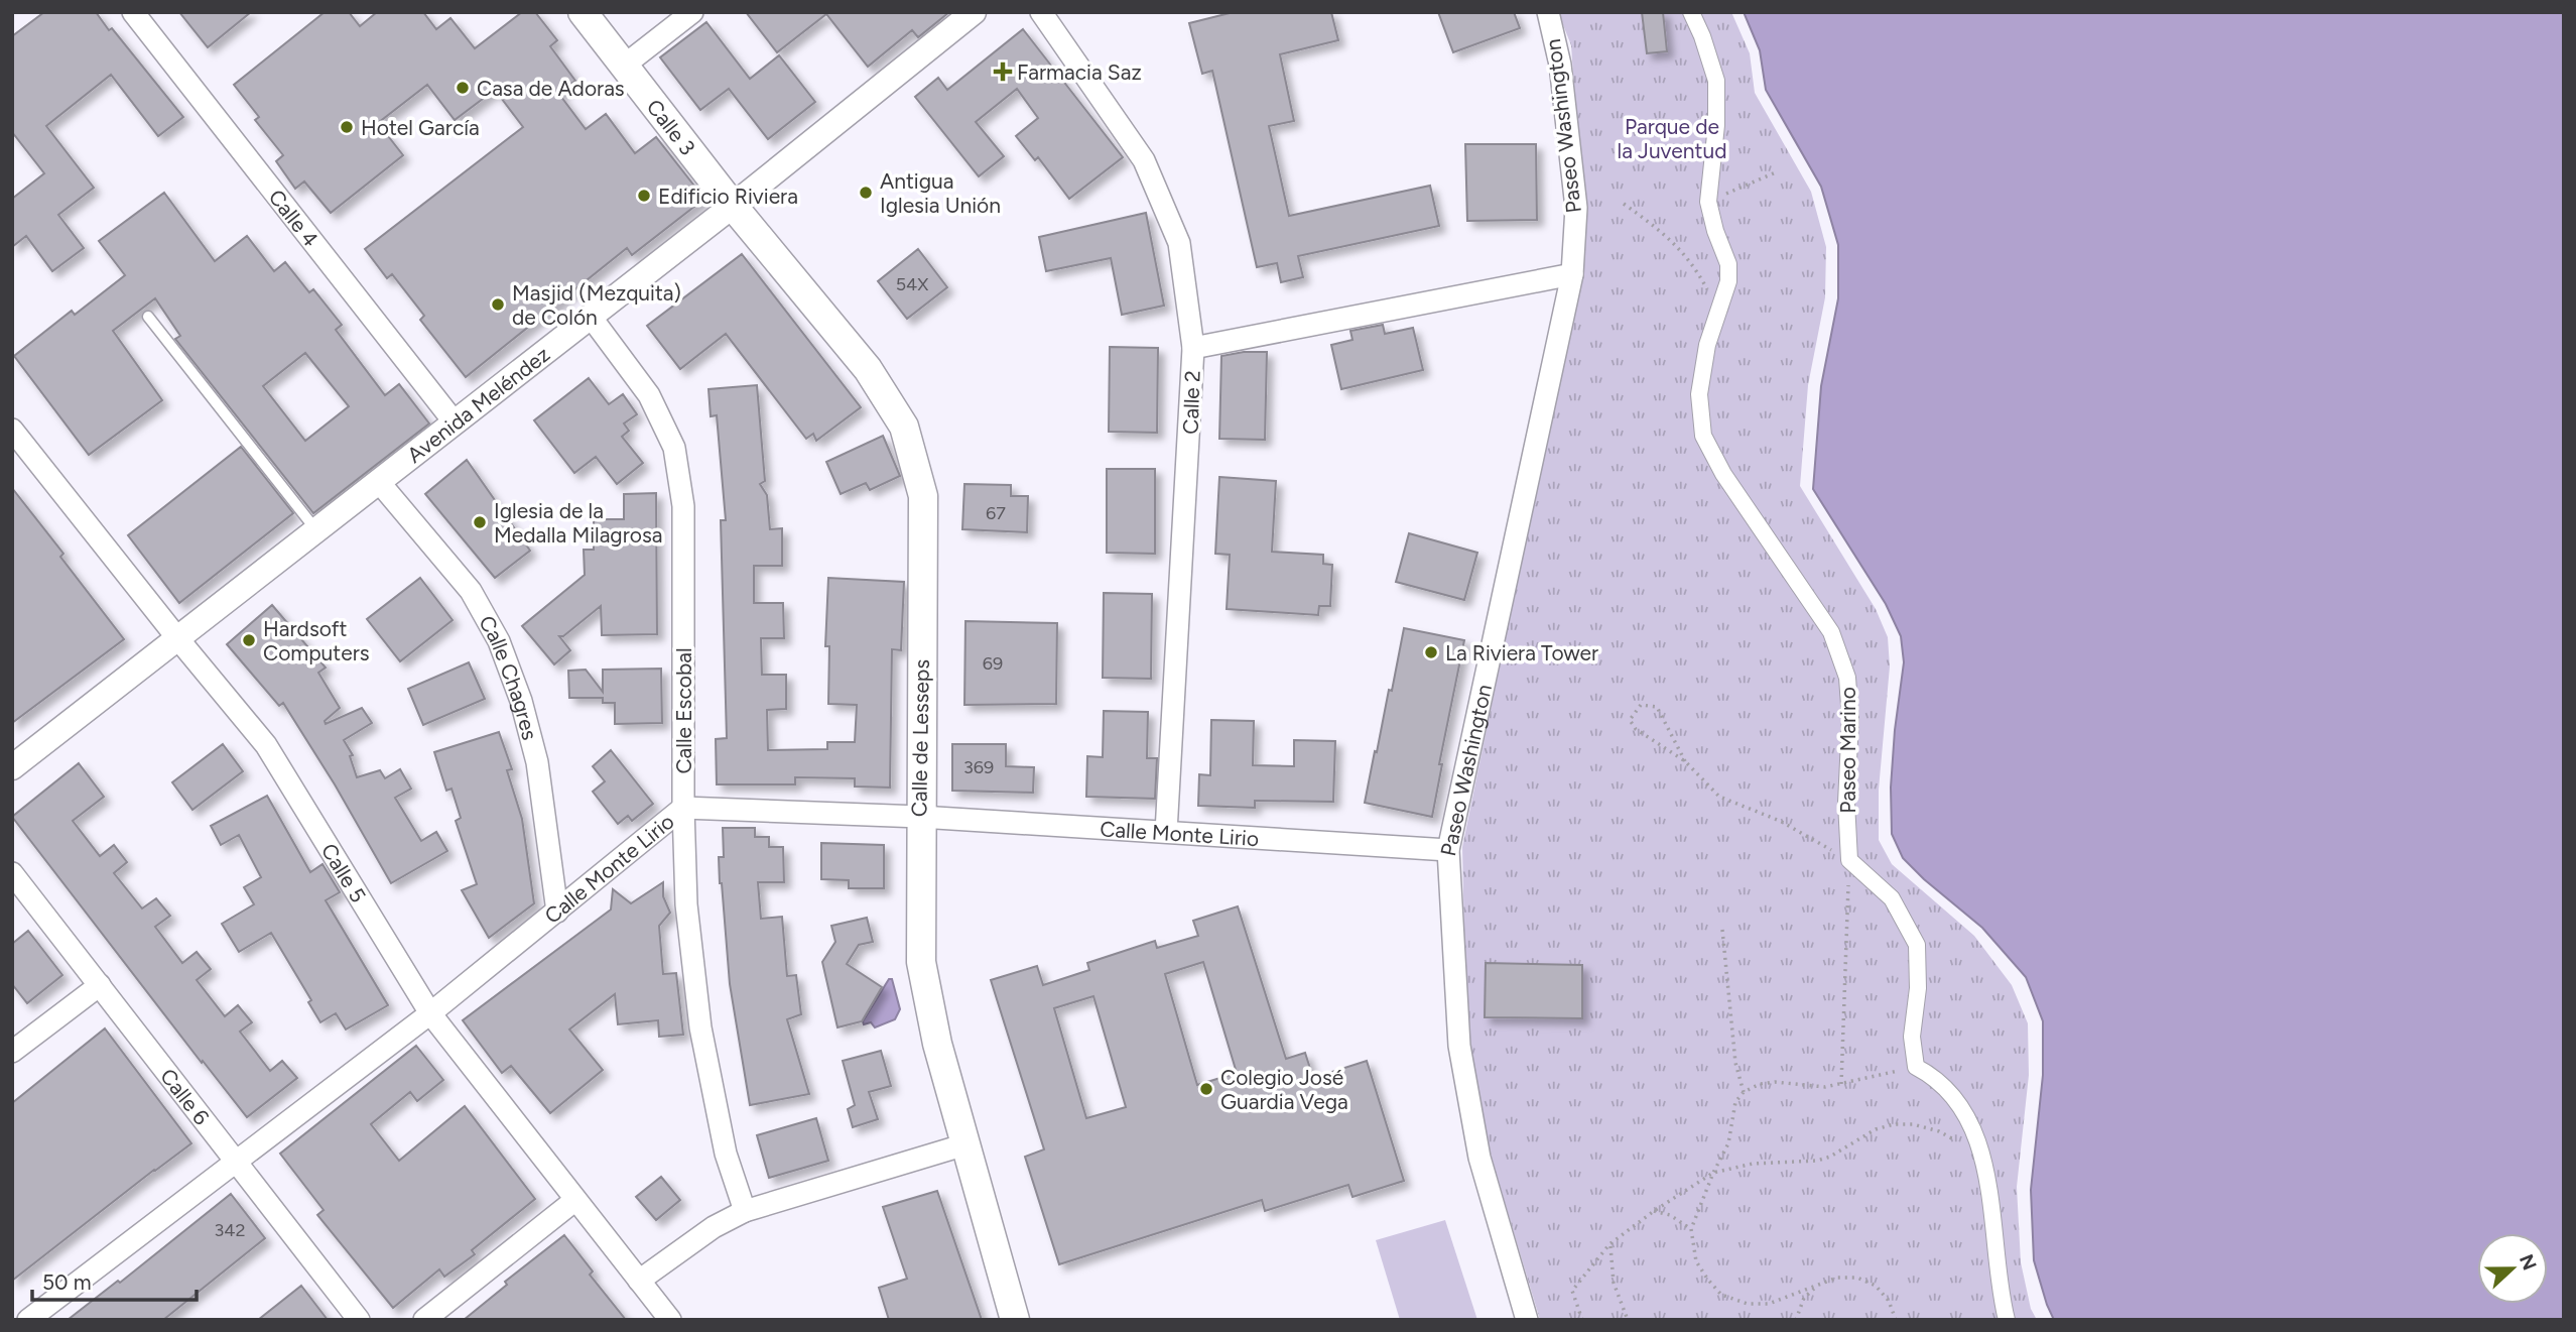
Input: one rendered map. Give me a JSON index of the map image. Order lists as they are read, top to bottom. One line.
{"streets":{"main road":["Calle 3","Calle de Lesseps"],"street":["Paseo Washington","Calle 4","Calle 2","Avenida Meléndez","Calle Chagres","Calle Escobal","Paseo Marino","Calle Monte Lirio","Calle 5","Calle 6"]},"crossings":[["Calle 3","Avenida Meléndez"],["Calle 3","Calle de Lesseps"],["Paseo Washington","Calle Monte Lirio"],["Calle 4","Avenida Meléndez"],["Calle 2","Calle Monte Lirio"],["Avenida Meléndez","Calle Chagres"],["Avenida Meléndez","Calle Escobal"],["Avenida Meléndez","Calle de Lesseps"],["Avenida Meléndez","Calle 5"],["Calle Chagres","Calle Monte Lirio"],["Calle Escobal","Calle Monte Lirio"],["Calle de Lesseps","Calle Monte Lirio"],["Calle Monte Lirio","Calle 5"],["Calle Monte Lirio","Calle 6"]],"parks":["Parque de la Juventud"],"places":{"health":["Farmacia Saz"],"other":["Casa de Adoras","Hotel García","Antigua Iglesia Unión","Edificio Riviera","Masjid (Mezquita) de Colón","Iglesia de la Medalla Milagrosa","Hardsoft Computers","La Riviera Tower","Colegio José Guardia Vega"]},"house_numbers":["54X","67","69","369","342"],"scale_bar":"50 m","north":"right"}
